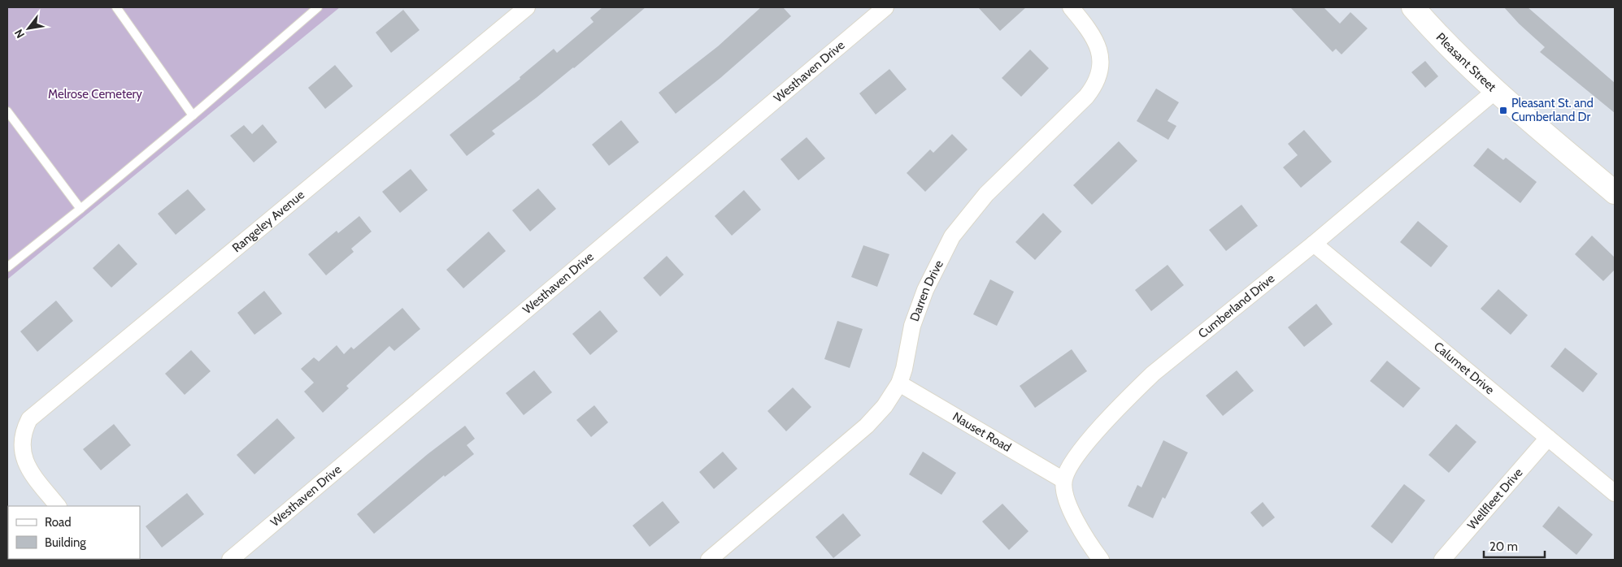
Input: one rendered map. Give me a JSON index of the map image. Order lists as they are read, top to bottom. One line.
{"streets":{"main road":["Pleasant Street"],"street":["Westhaven Drive","Rangeley Avenue","Darren Drive","Cumberland Drive","Calumet Drive","Nauset Road","Wellfleet Drive"]},"crossings":[["Pleasant Street","Cumberland Drive"],["Darren Drive","Nauset Road"],["Cumberland Drive","Calumet Drive"],["Cumberland Drive","Nauset Road"],["Calumet Drive","Wellfleet Drive"]],"parks":["Melrose Cemetery"],"places":{"transit":["Pleasant St. and Cumberland Dr"]},"legend":["Road","Building"],"scale_bar":"20 m","north":"bottom left"}
